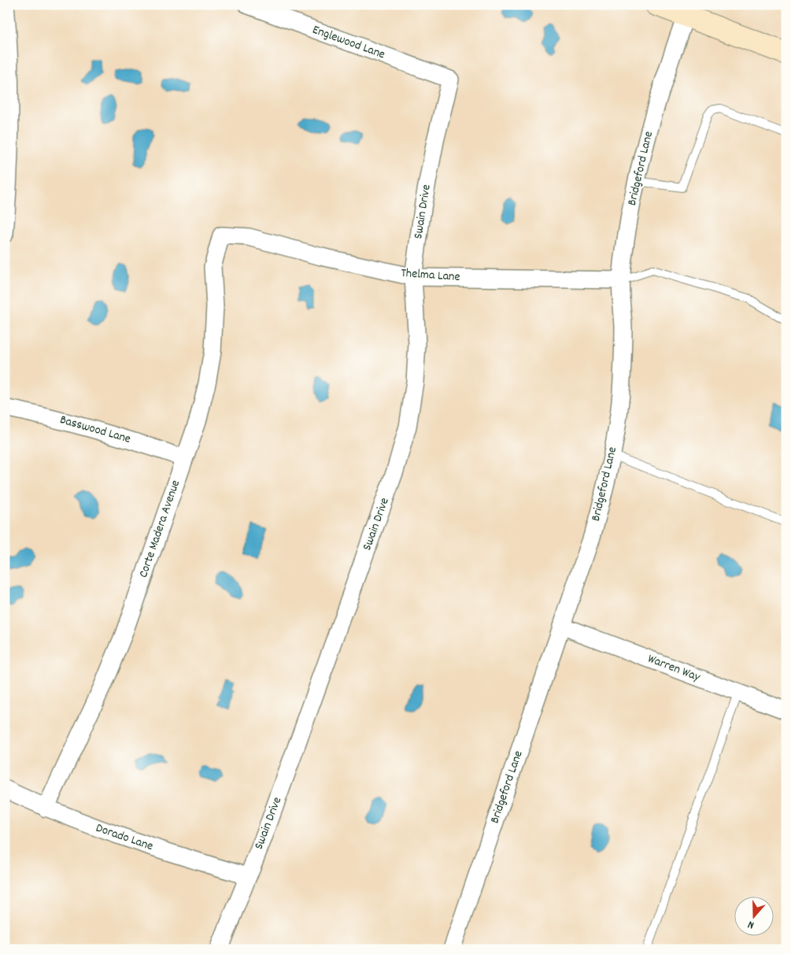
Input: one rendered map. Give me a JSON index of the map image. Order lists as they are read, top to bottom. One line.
{"streets":{"street":["Englewood Lane","Bridgeford Lane","Swain Drive","Thelma Lane","Basswood Lane","Corte Madera Avenue","Warren Way","Dorado Lane"]},"crossings":[["Englewood Lane","Swain Drive"],["Bridgeford Lane","Thelma Lane"],["Bridgeford Lane","Warren Way"],["Swain Drive","Thelma Lane"],["Swain Drive","Dorado Lane"],["Thelma Lane","Corte Madera Avenue"],["Basswood Lane","Corte Madera Avenue"],["Corte Madera Avenue","Dorado Lane"]],"north":"bottom"}
